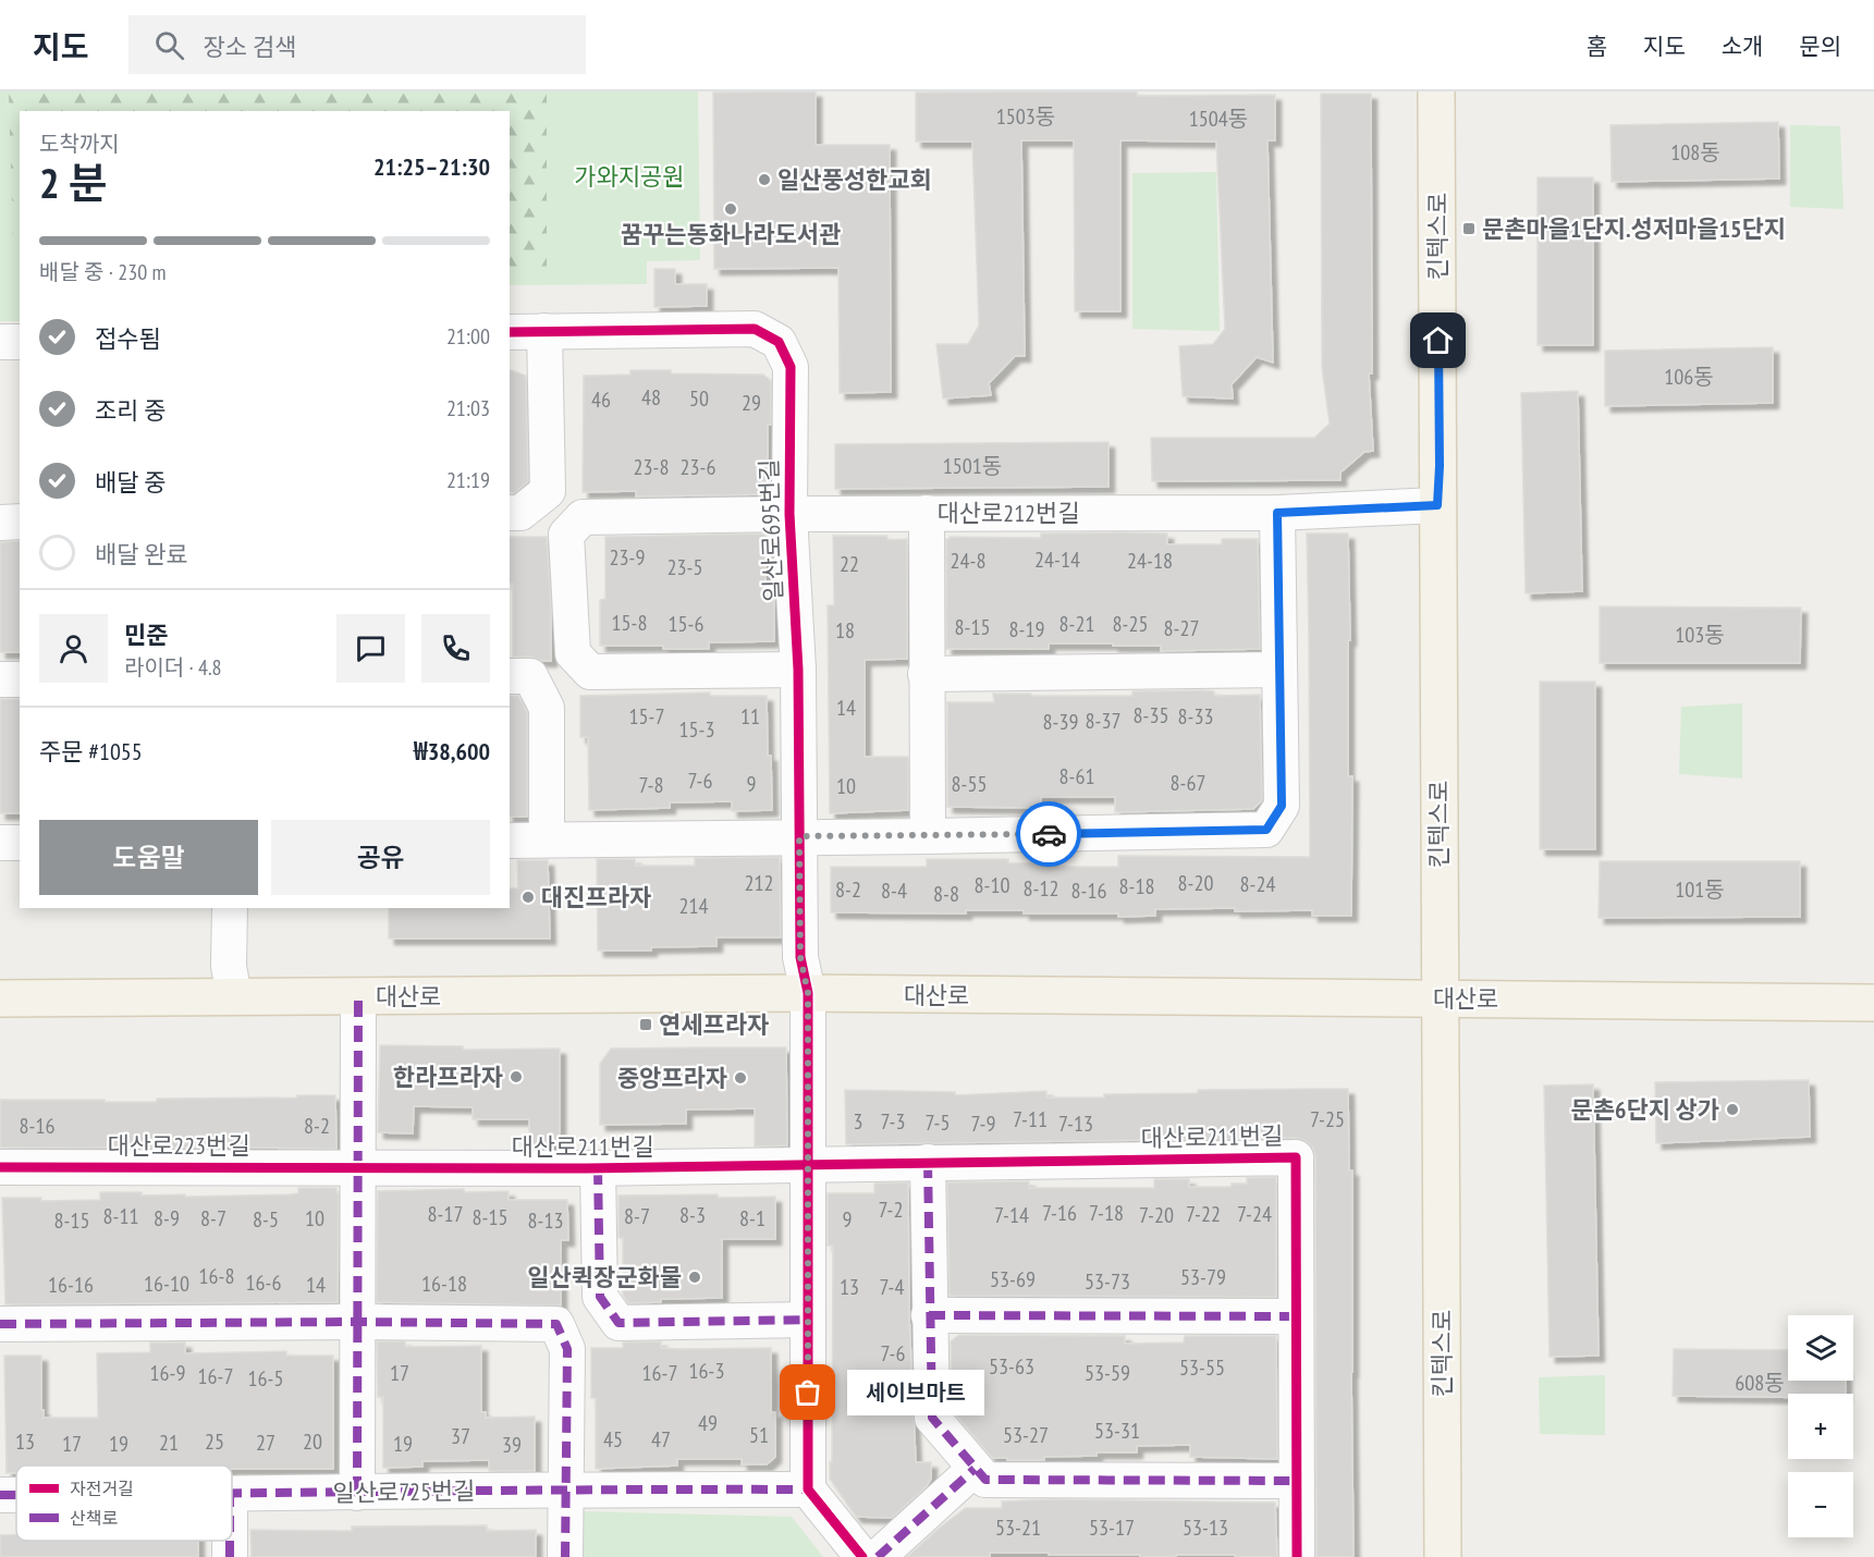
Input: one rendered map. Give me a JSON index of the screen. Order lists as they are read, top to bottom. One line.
{"streets":{"main road":["킨텍스로","대산로"],"street":["대산로212번길","일산로695번길","대산로211번길","대산로223번길","일산로725번길"]},"crossings":[["킨텍스로","대산로212번길"],["킨텍스로","대산로"],["대산로212번길","일산로695번길"],["일산로695번길","대산로"],["대산로211번길","대산로223번길"]],"parks":["가와지공원"],"places":{"other":["일산풍성한교회","꿈꾸는동화나라도서관","대진프라자","한라프라자","중앙프라자","문촌6단지 상가","일산퀵장군화물","세이브마트"],"transit":["문촌마을1단지.성저마을15단지","연세프라자"]},"house_numbers":["1503동","1504동","108동","106동","48","50","46","29","1501동","23-8","23-6","23-9","24-14","24-8","24-18","22","23-5","15-8","15-6","8-21","8-25","8-15","8-27","8-19","18","103동","14","8-35","15-7","11","8-33","8-37","8-39","15-3","8-61","7-6","8-67","9","8-55","7-8","10","212","8-20","8-24","8-10","8-18","8-12","8-2","101동","8-4","8-16","8-8","214","7-11","7-25","3","7-3","7-5","7-9","7-13","8-16","8-2","7-2","7-16","7-18","8-17","7-22","7-24","8-3","7-14","7-20","8-11","8-7","8-15","8-9","8-7","10","8-1","8-5","9","8-15","8-13","16-8","53-79","53-69","53-73","16-6","16-10","16-18","16-16","14","13","7-4","7-6","53-63","53-55","16-3","16-9","17","16-7","53-59","16-7","16-5","608동","49","53-31","51","53-27","37","45","47","13","25","20","21","27","17","19","19","39","53-21","53-17","53-13"],"legend":["자전거길","산책로"],"page":{"header":"지도","search":"장소 검색","nav":["홈","지도","소개","문의"],"heading":["2 분","도착까지","21:25–21:30"],"panel":["민준","라이더 · 4.8","주문 #1055","₩38,600"],"bar":"배달 중 · 230 m","list":[["접수됨","21:00"],["조리 중","21:03"],["배달 중","21:19"],"배달 완료"],"buttons":["도움말","공유"],"map_buttons":["+","−"],"bubble":"세이브마트"}}
